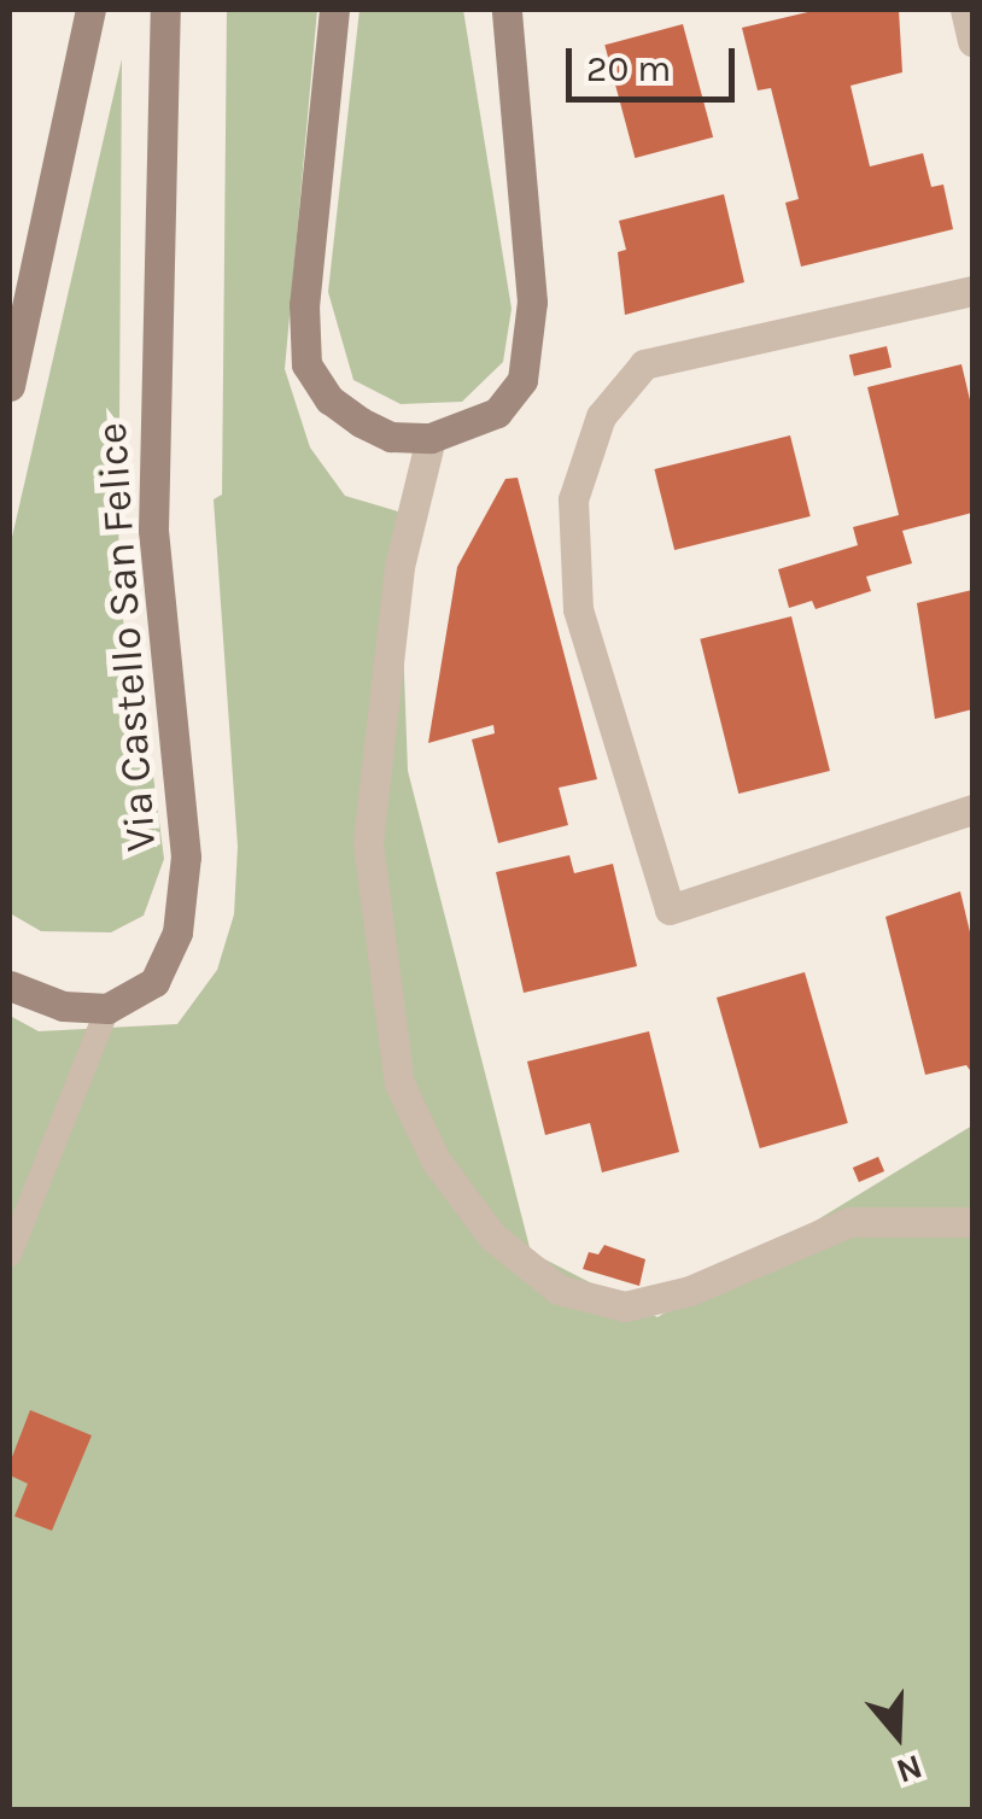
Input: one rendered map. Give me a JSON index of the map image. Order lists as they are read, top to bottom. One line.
{"streets":{"street":["Via Castello San Felice"]},"scale_bar":"20 m","north":"bottom"}
